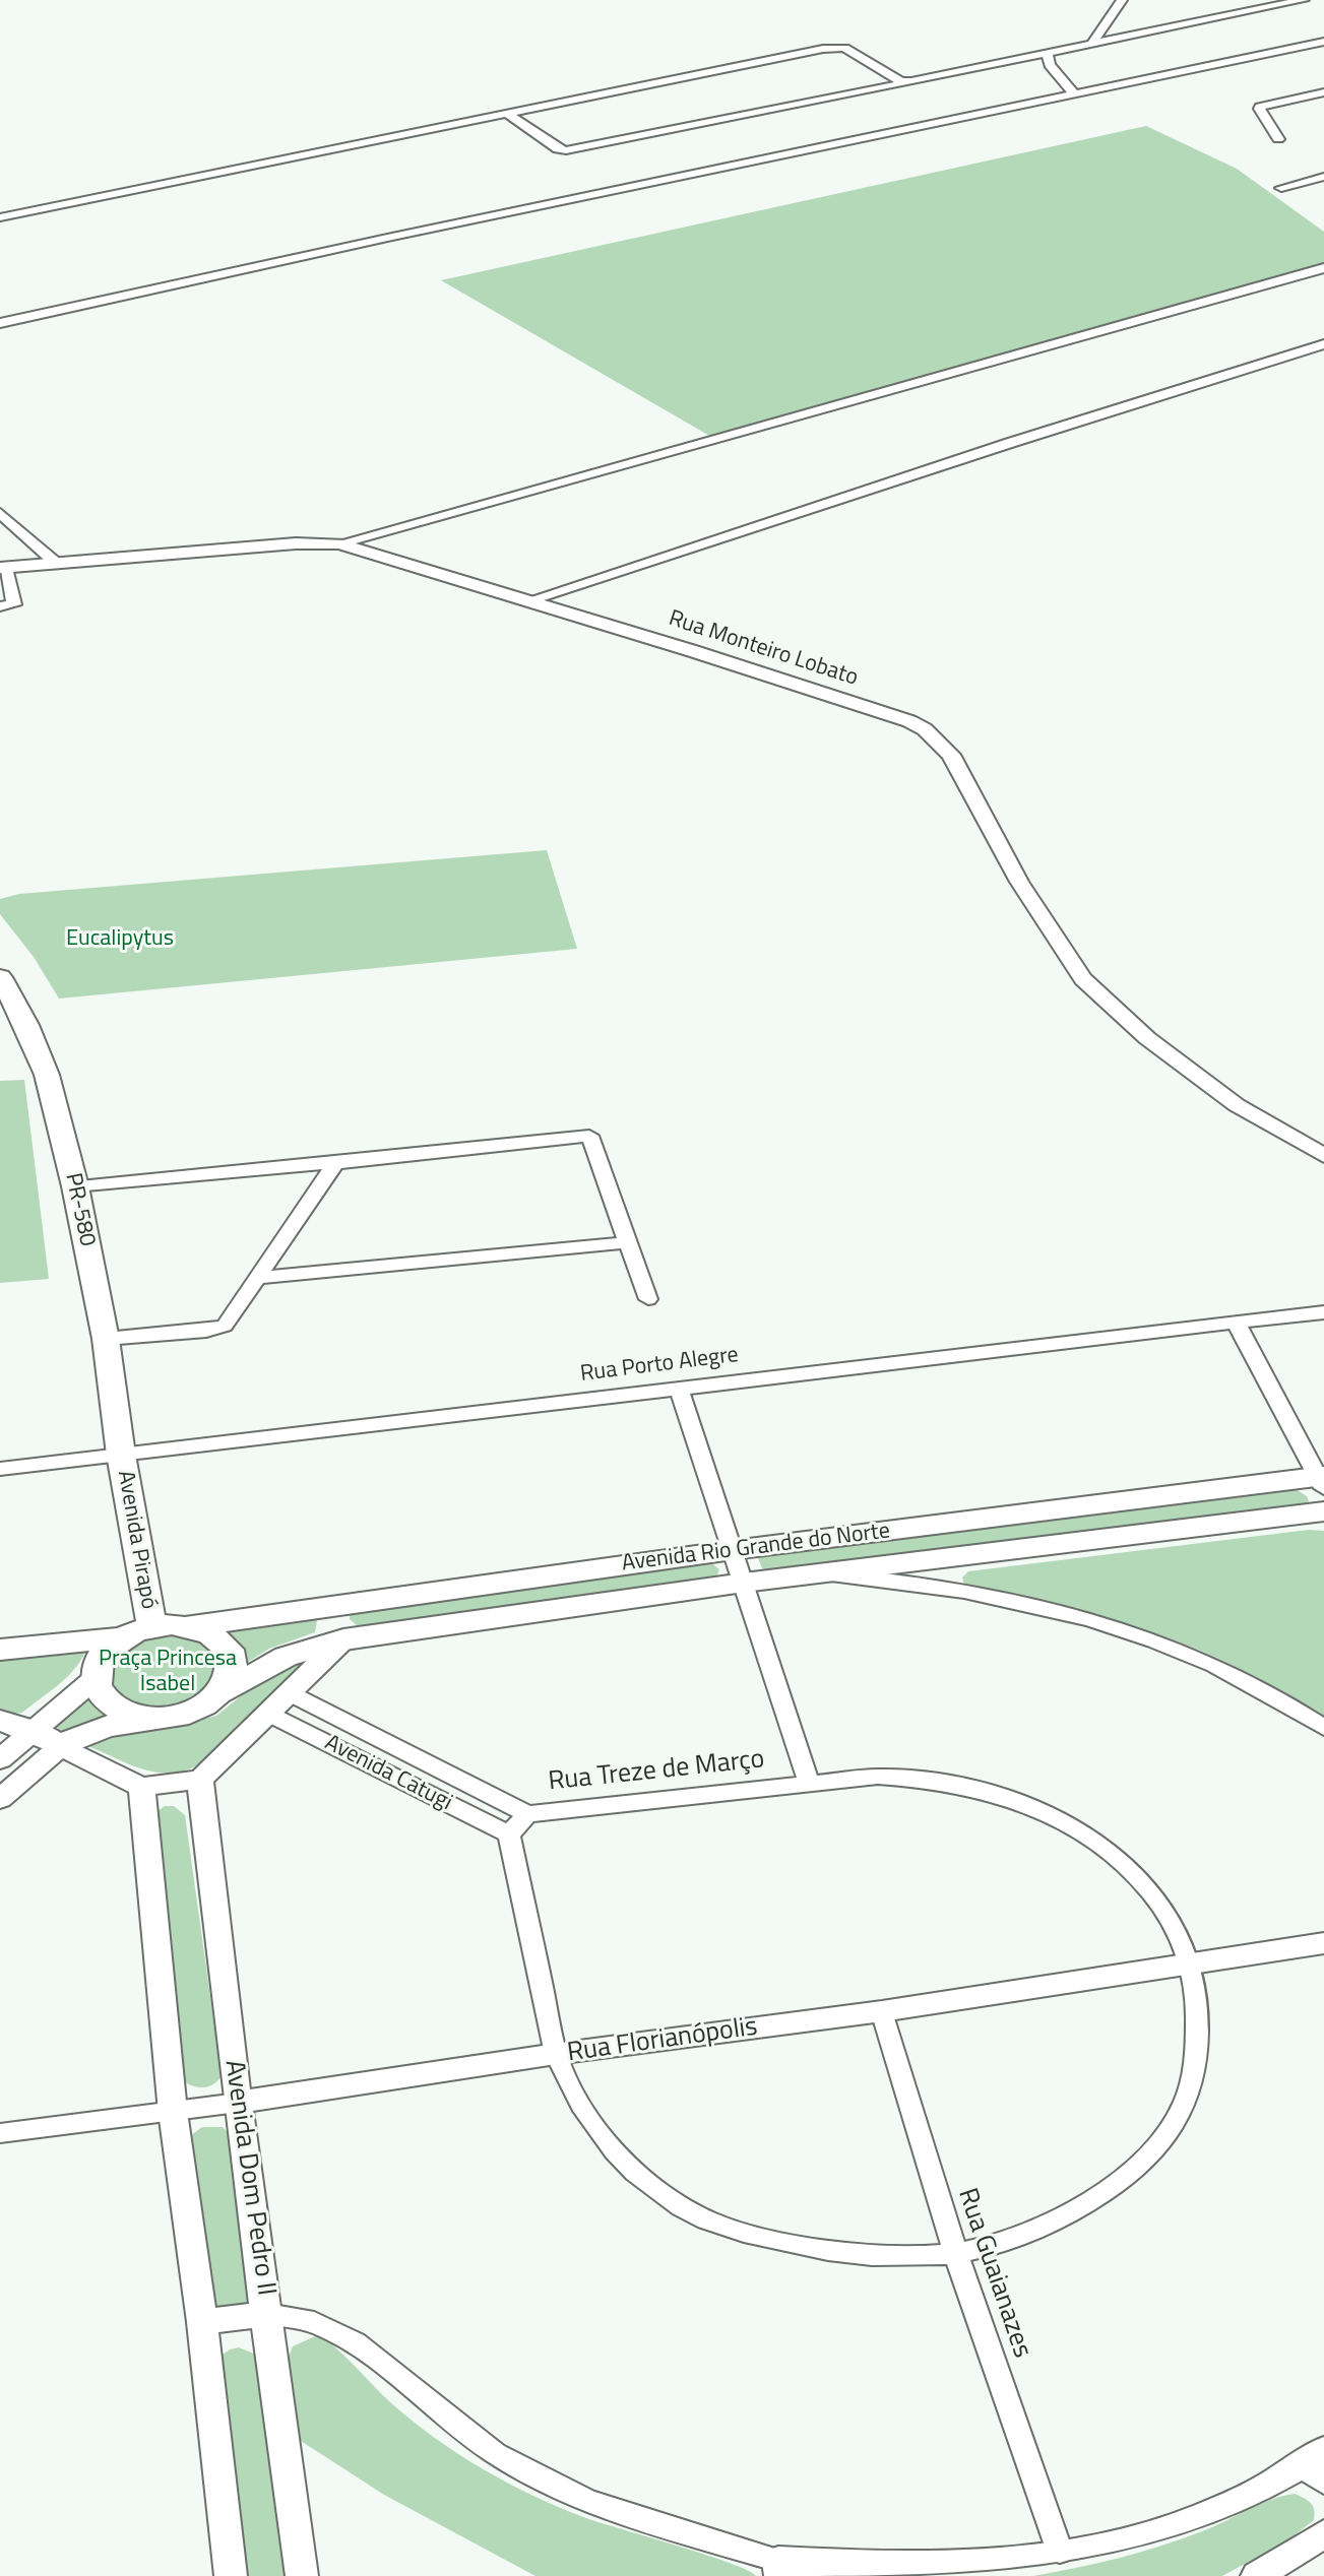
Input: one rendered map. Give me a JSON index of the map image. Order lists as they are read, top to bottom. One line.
{"streets":{"main road":["PR-580","Avenida Pirapó","Avenida Rio Grande do Norte"],"street":["Rua Monteiro Lobato","Rua Porto Alegre","Rua Treze de Março","Avenida Catugi","Rua Florianópolis","Avenida Dom Pedro II","Rua Guaianazes"]},"crossings":[["PR-580","Rua Porto Alegre"],["PR-580","Avenida Pirapó"],["Rua Porto Alegre","Avenida Pirapó"],["Avenida Pirapó","Avenida Rio Grande do Norte"],["Rua Treze de Março","Avenida Catugi"],["Rua Treze de Março","Rua Florianópolis"],["Rua Treze de Março","Rua Guaianazes"],["Rua Florianópolis","Avenida Dom Pedro II"],["Rua Florianópolis","Rua Guaianazes"]],"parks":["Eucalipytus","Praça Princesa Isabel"]}
